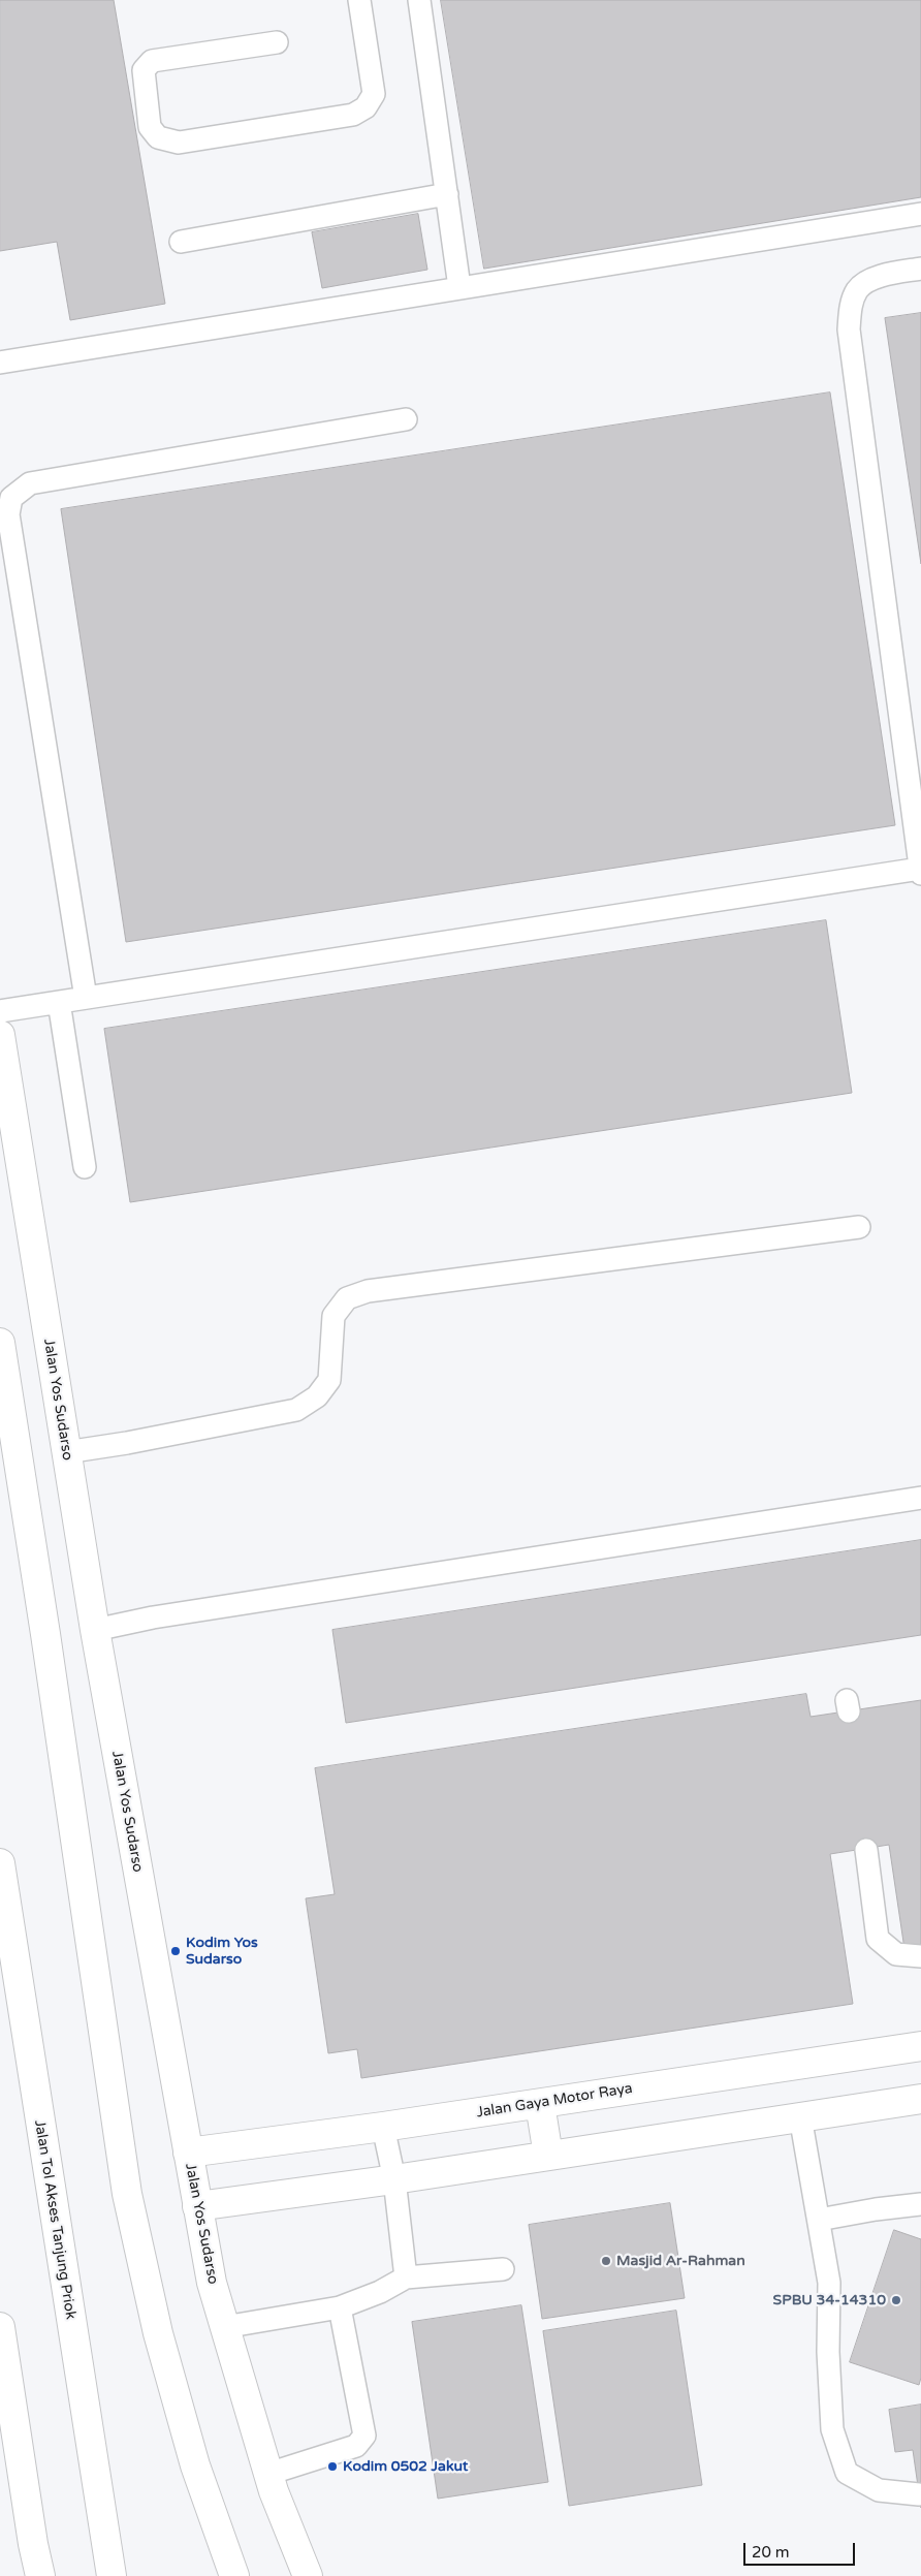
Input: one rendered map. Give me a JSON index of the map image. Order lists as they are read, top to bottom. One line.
{"streets":{"main road":["Jalan Yos Sudarso","Jalan Gaya Motor Raya","Jalan Tol Akses Tanjung Priok"]},"crossings":[["Jalan Yos Sudarso","Jalan Gaya Motor Raya"]],"places":["Kodim Yos Sudarso","Masjid Ar-Rahman","SPBU 34-14310","Kodim 0502 Jakut"],"scale_bar":"20 m"}
